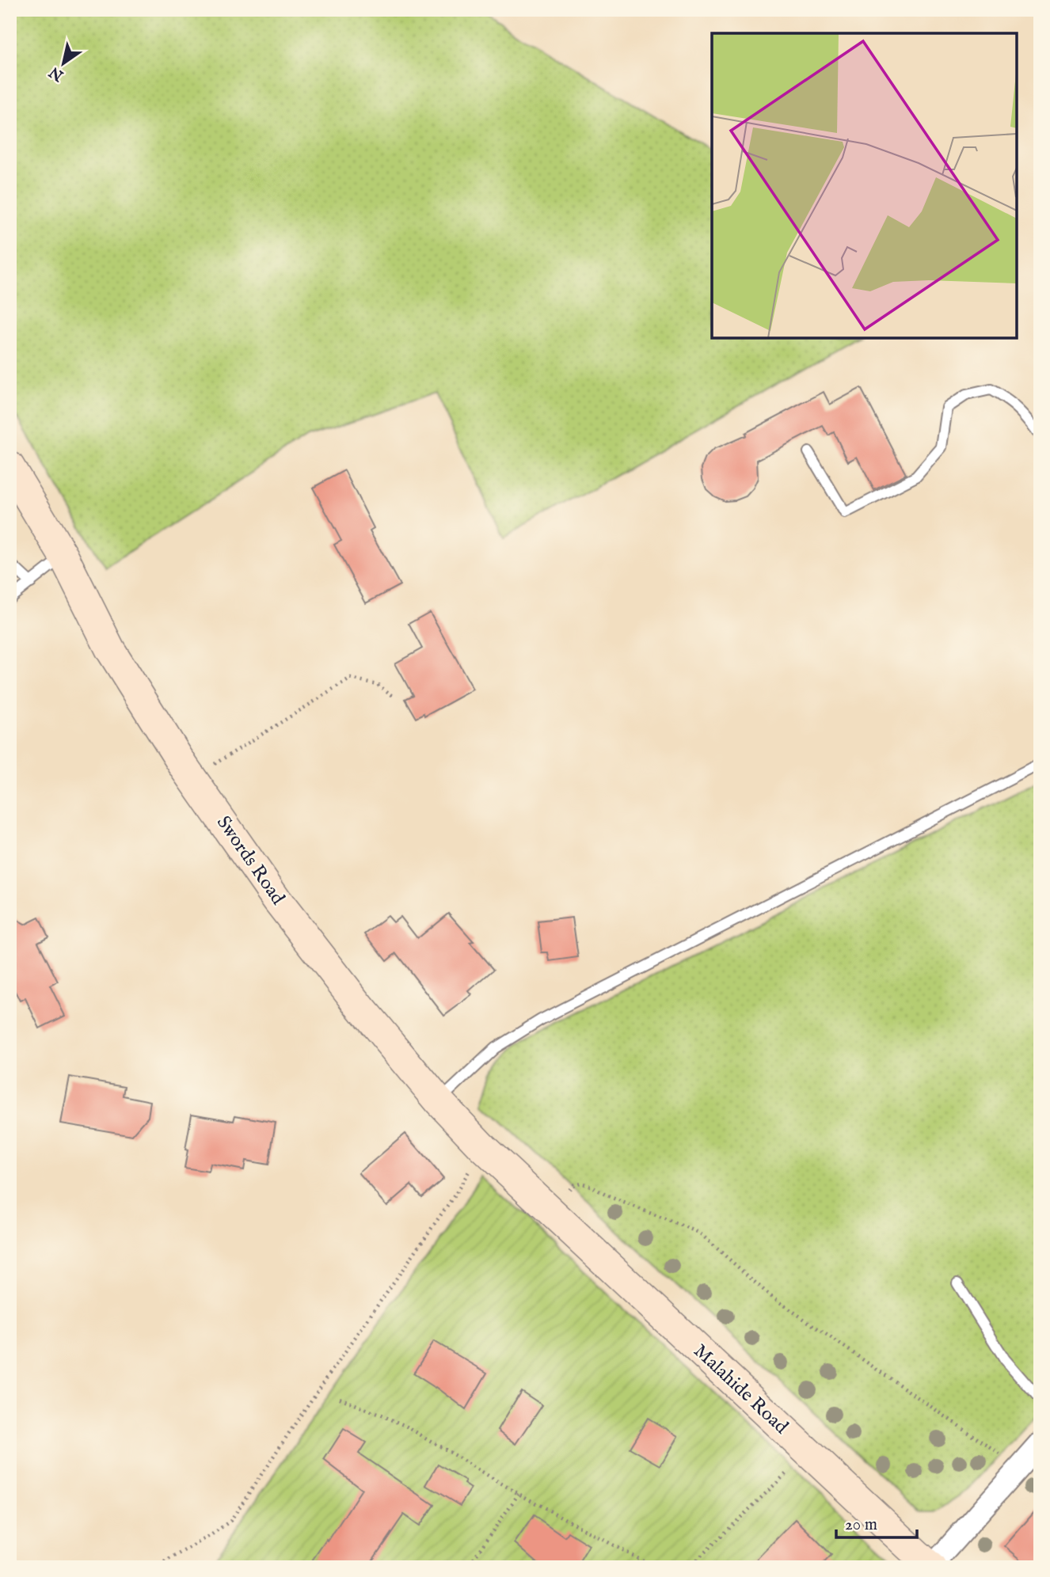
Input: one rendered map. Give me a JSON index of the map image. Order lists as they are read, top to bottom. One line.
{"streets":{"main road":["Swords Road","Malahide Road"]},"crossings":[["Swords Road","Malahide Road"]],"scale_bar":"20 m","north":"bottom left"}
